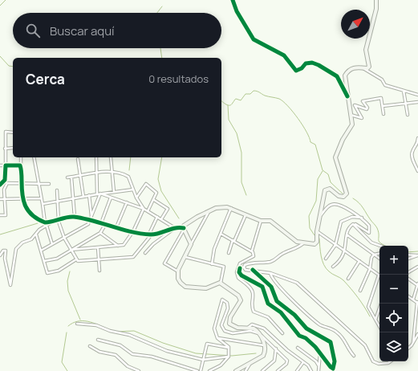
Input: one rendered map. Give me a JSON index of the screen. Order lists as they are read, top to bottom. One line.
{"north":"top right","page":{"search":"Buscar aquí","heading":["Cerca","0 resultados"],"map_buttons":["+","−"]}}
